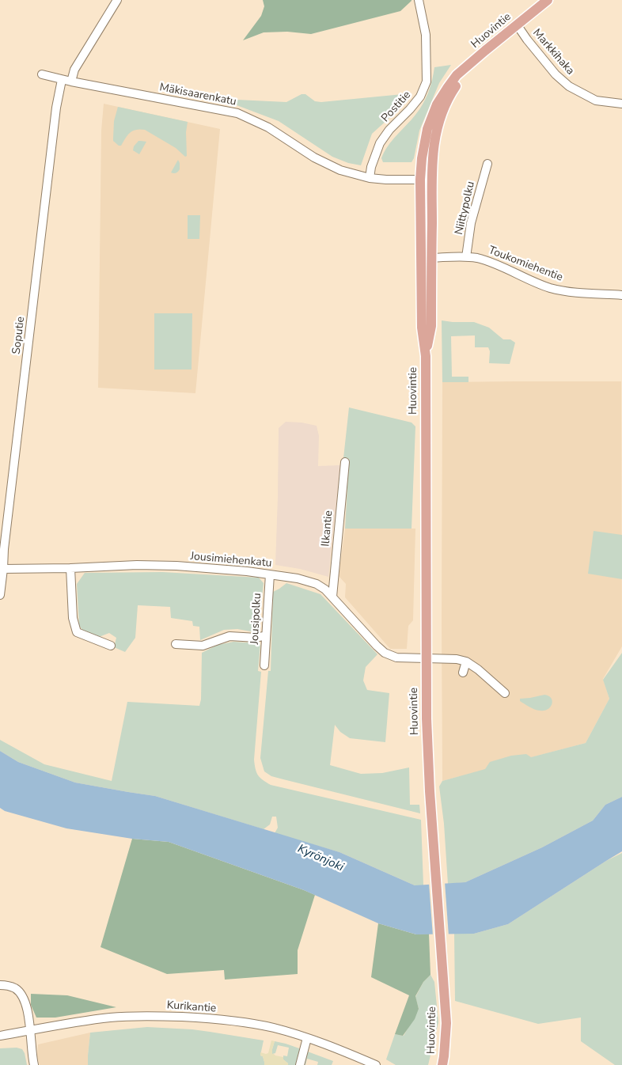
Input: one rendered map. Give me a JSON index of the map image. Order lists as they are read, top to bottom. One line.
{"streets":{"main road":["Huovintie"],"street":["Markkihaka","Mäkisaarenkatu","Postitie","Niittypolku","Toukomiehentie","Soputie","Ilkantie","Jousimiehenkatu","Jousipolku","Kurikantie"]},"crossings":[["Huovintie","Markkihaka"],["Huovintie","Mäkisaarenkatu"],["Huovintie","Toukomiehentie"],["Huovintie","Jousimiehenkatu"],["Mäkisaarenkatu","Postitie"],["Mäkisaarenkatu","Soputie"],["Niittypolku","Toukomiehentie"],["Soputie","Jousimiehenkatu"],["Ilkantie","Jousimiehenkatu"],["Jousimiehenkatu","Jousipolku"]],"water":["Kyrönjoki"]}
